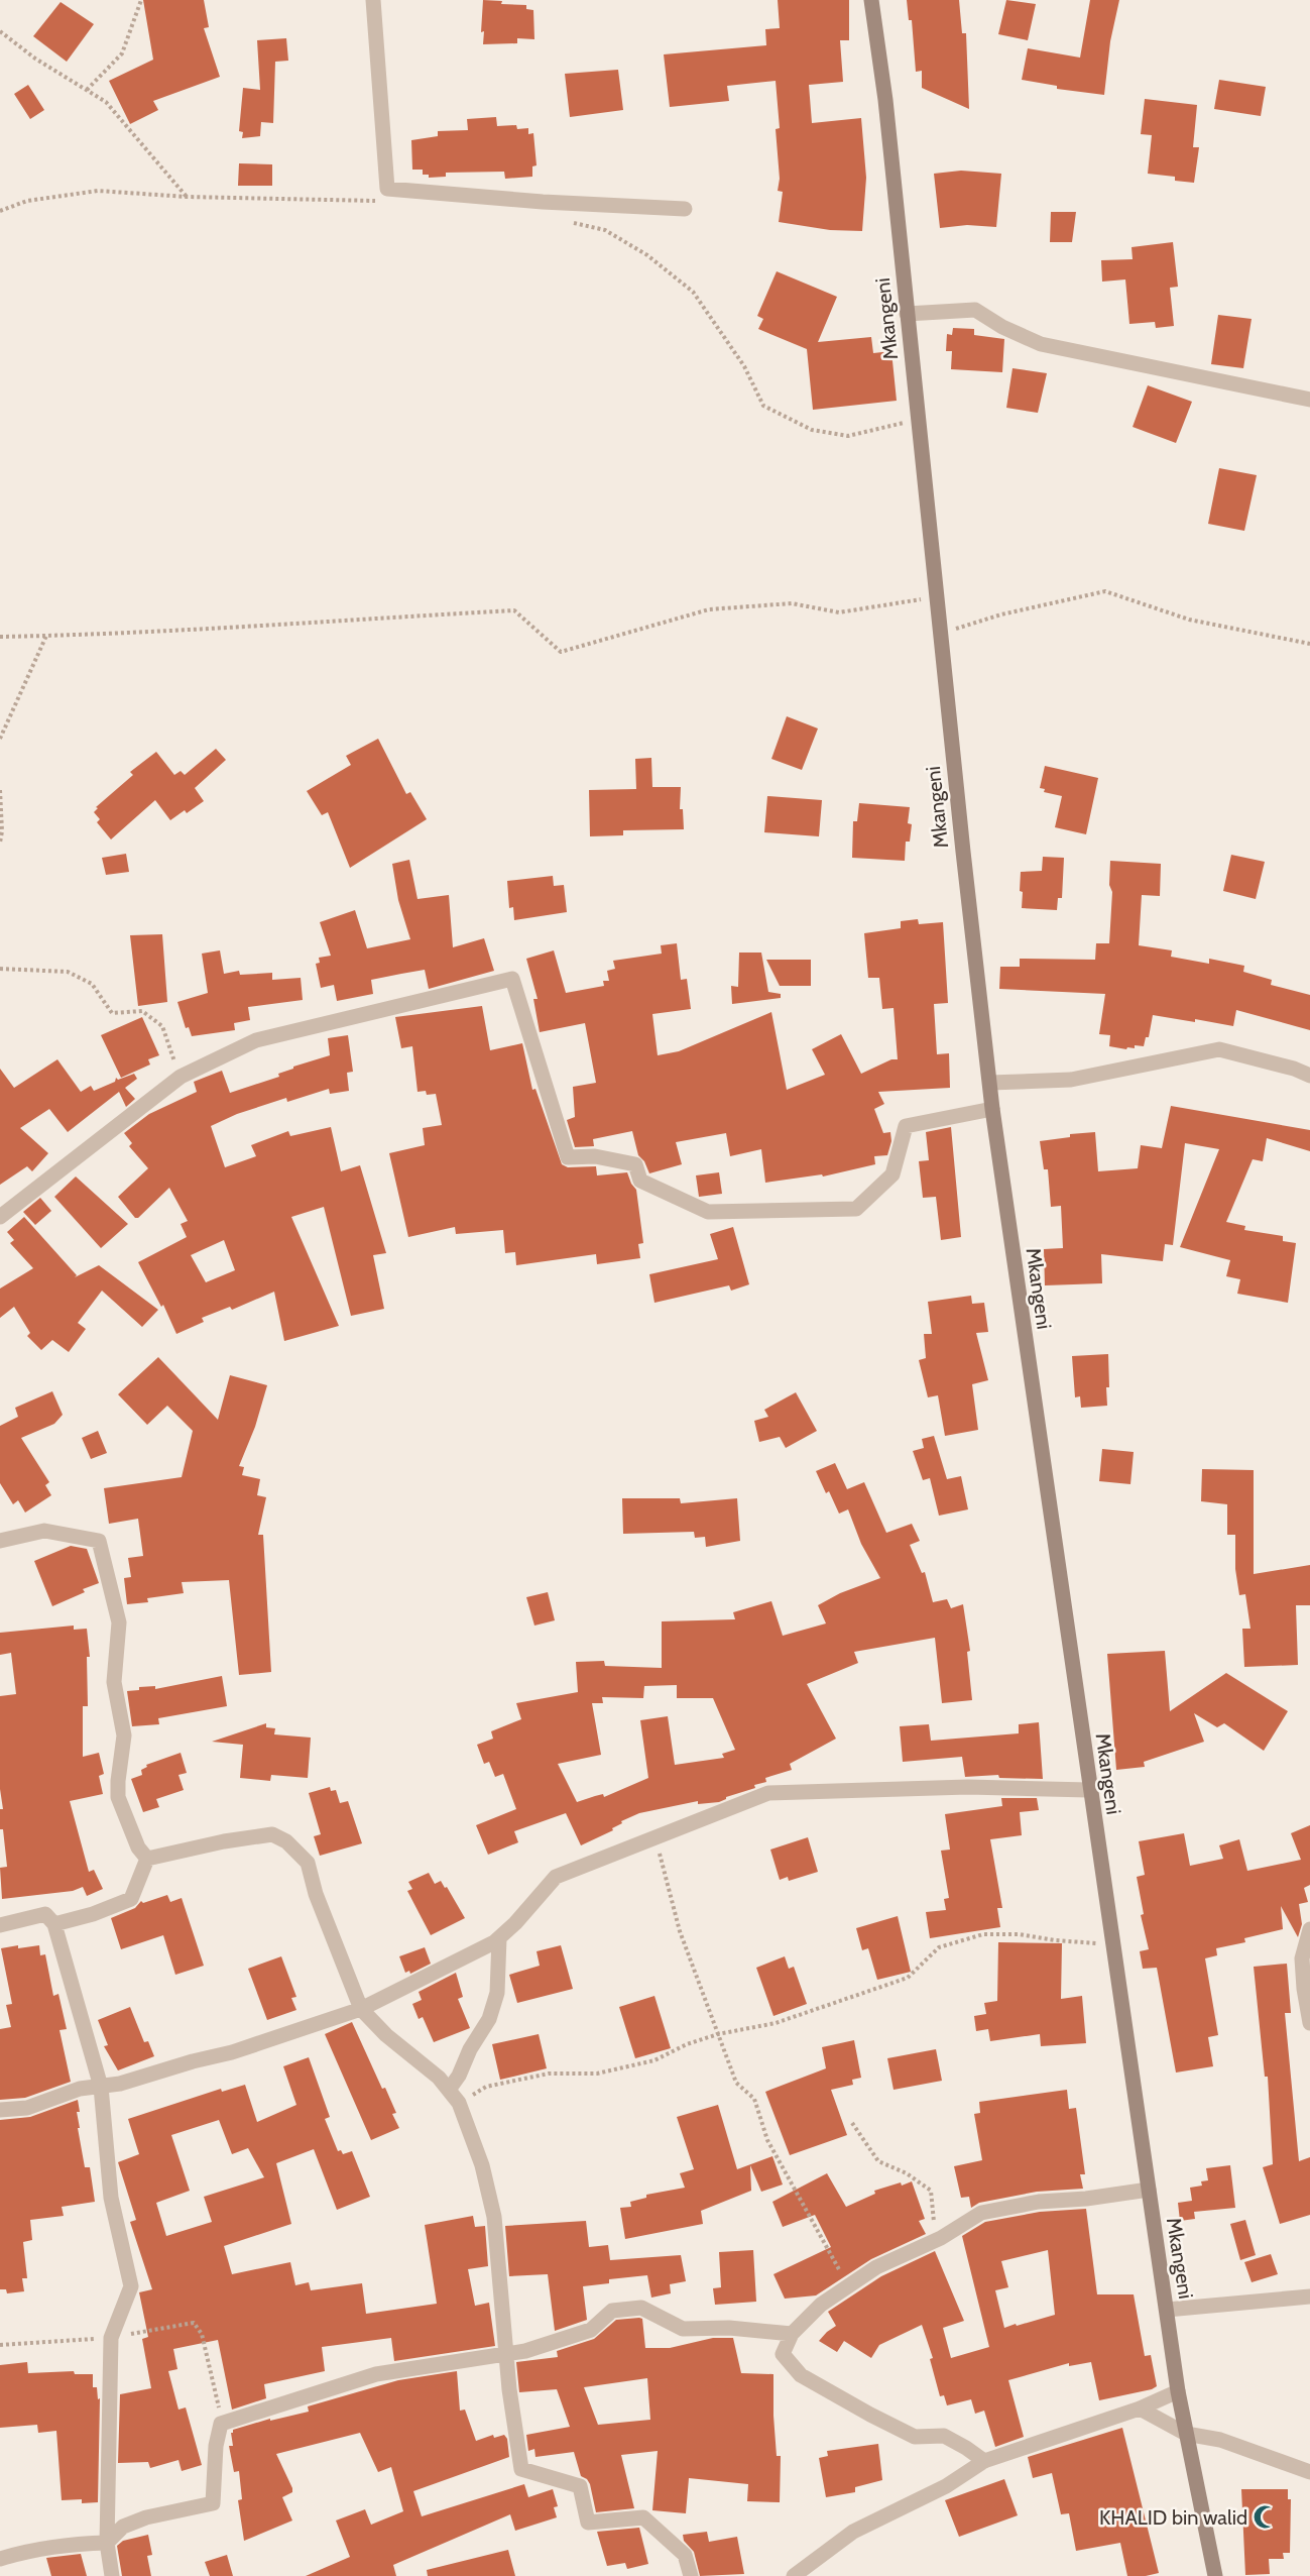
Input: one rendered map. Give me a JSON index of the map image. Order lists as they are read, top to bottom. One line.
{"streets":{"street":["Mkangeni"]},"places":{"mosque":["KHALID bin walid"]}}
